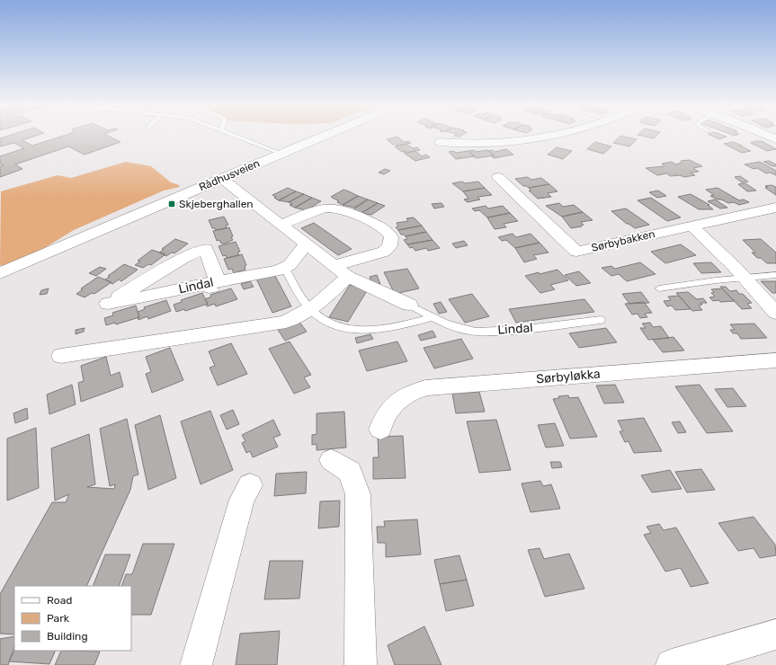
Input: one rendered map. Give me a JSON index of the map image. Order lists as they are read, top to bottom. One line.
{"streets":{"street":["Rådhusveien","Sørbybakken","Lindal","Sørbyløkka"]},"crossings":[["Rådhusveien","Lindal"]],"places":{"transit":["Skjeberghallen"]},"legend":["Road","Park","Building"]}
